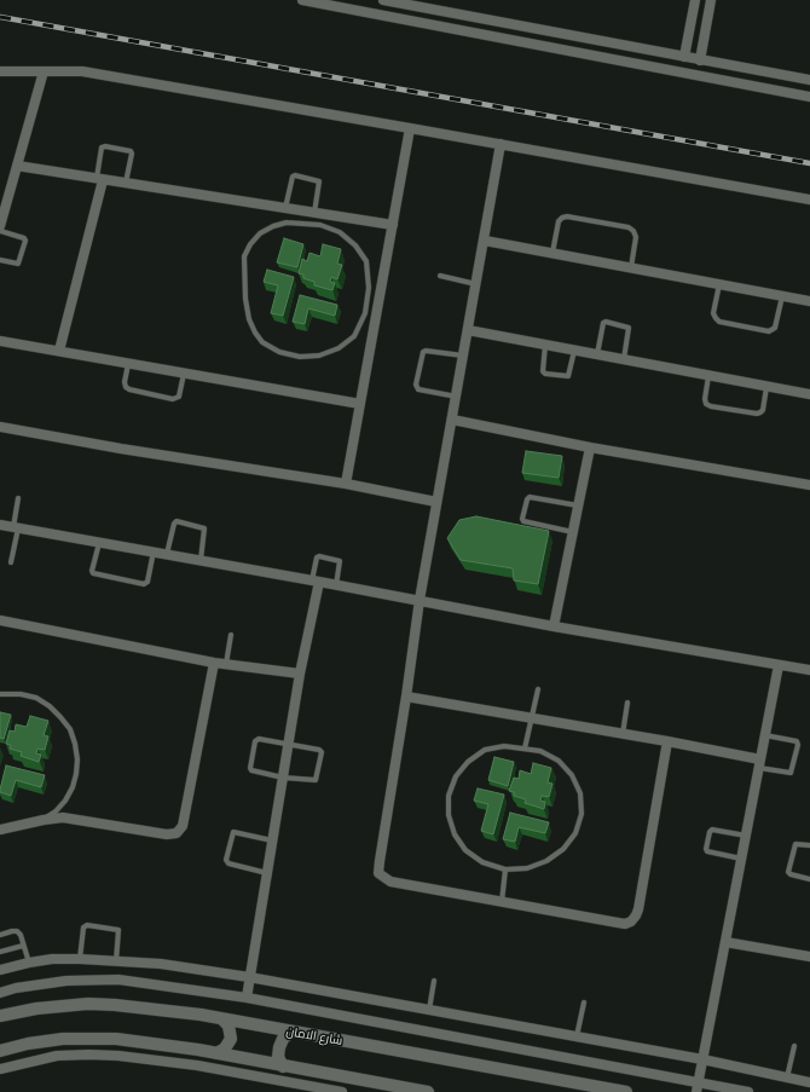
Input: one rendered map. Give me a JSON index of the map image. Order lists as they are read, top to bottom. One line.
{"streets":{"street":["شارع الامان"]}}
